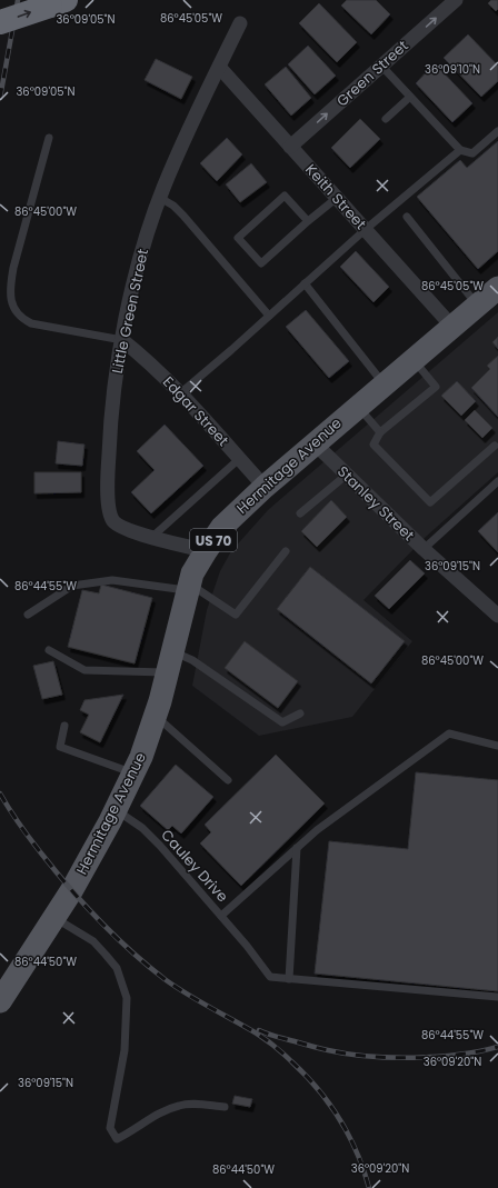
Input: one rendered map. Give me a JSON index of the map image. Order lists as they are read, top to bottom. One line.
{"streets":{"main road":["Hermitage Avenue","US 70"],"street":["Green Street","Keith Street","Little Green Street","Edgar Street","Stanley Street"],"lane":["Cauley Drive"]},"crossings":[["Green Street","Keith Street"],["Keith Street","Little Green Street"],["Keith Street","Hermitage Avenue"],["Little Green Street","Edgar Street"],["Little Green Street","Hermitage Avenue"],["Edgar Street","Hermitage Avenue"],["Hermitage Avenue","Stanley Street"],["Hermitage Avenue","US 70"],["Hermitage Avenue","Cauley Drive"]],"one_way":["Green Street"],"coordinates":["86°45'05\"W","36°09'05\"N","36°09'10\"N","86°45'00\"W","36°09'15\"N","86°44'55\"W","86°44'50\"W","36°09'20\"N"]}
